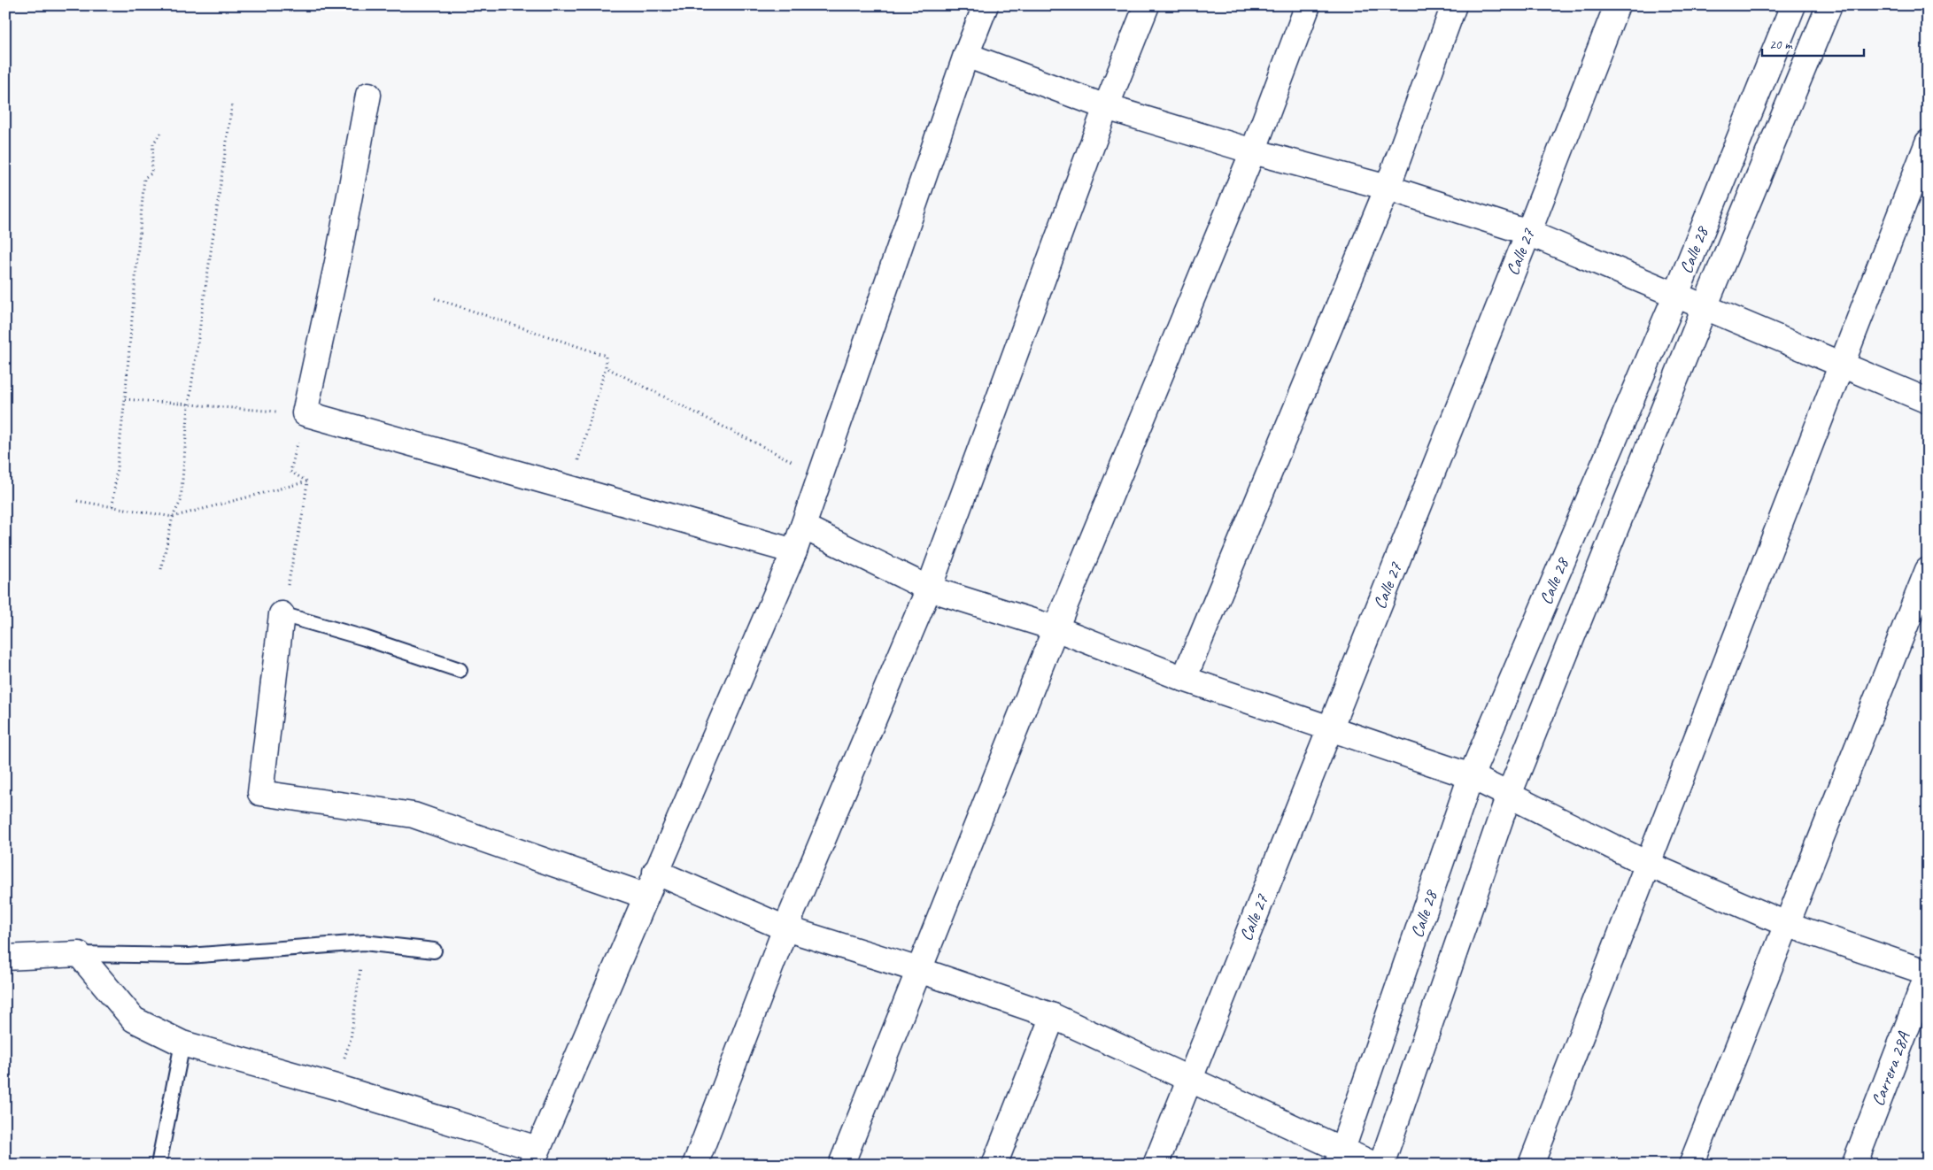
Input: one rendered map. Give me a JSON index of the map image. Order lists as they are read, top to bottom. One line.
{"streets":{"street":["Calle 28","Calle 27","Carrera 28A"]},"scale_bar":"20 m"}
